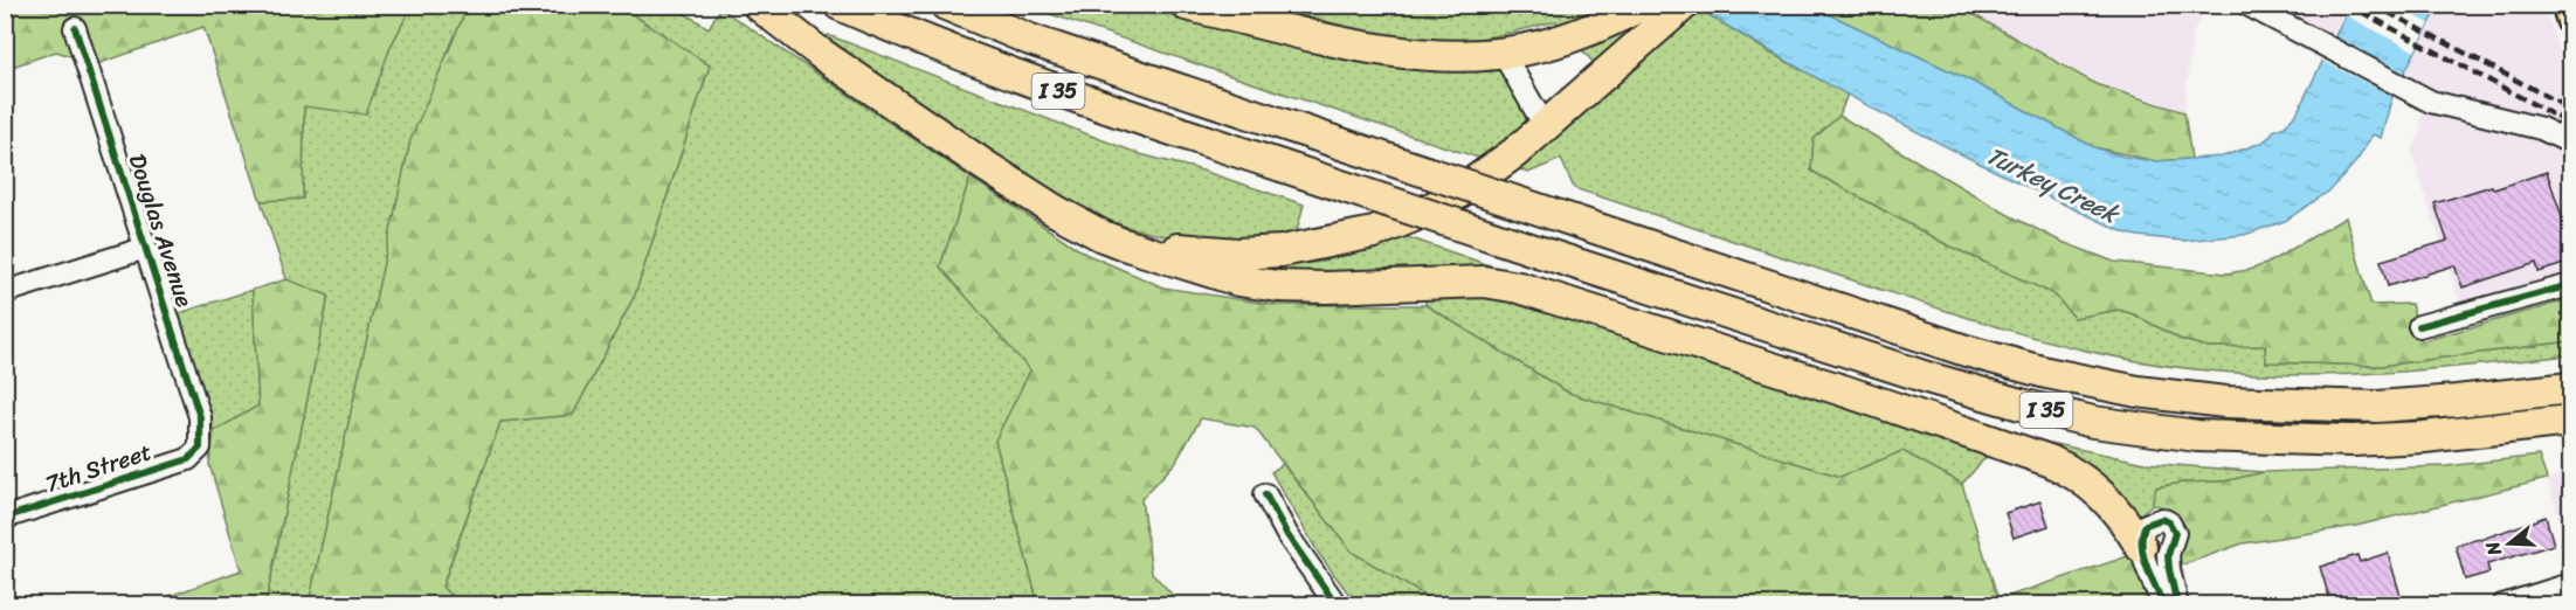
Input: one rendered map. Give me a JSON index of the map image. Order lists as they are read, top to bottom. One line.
{"streets":{"highway":["I 35"],"street":["Douglas Avenue","7th Street"]},"crossings":[["Douglas Avenue","7th Street"]],"water":["Turkey Creek"],"north":"left"}
